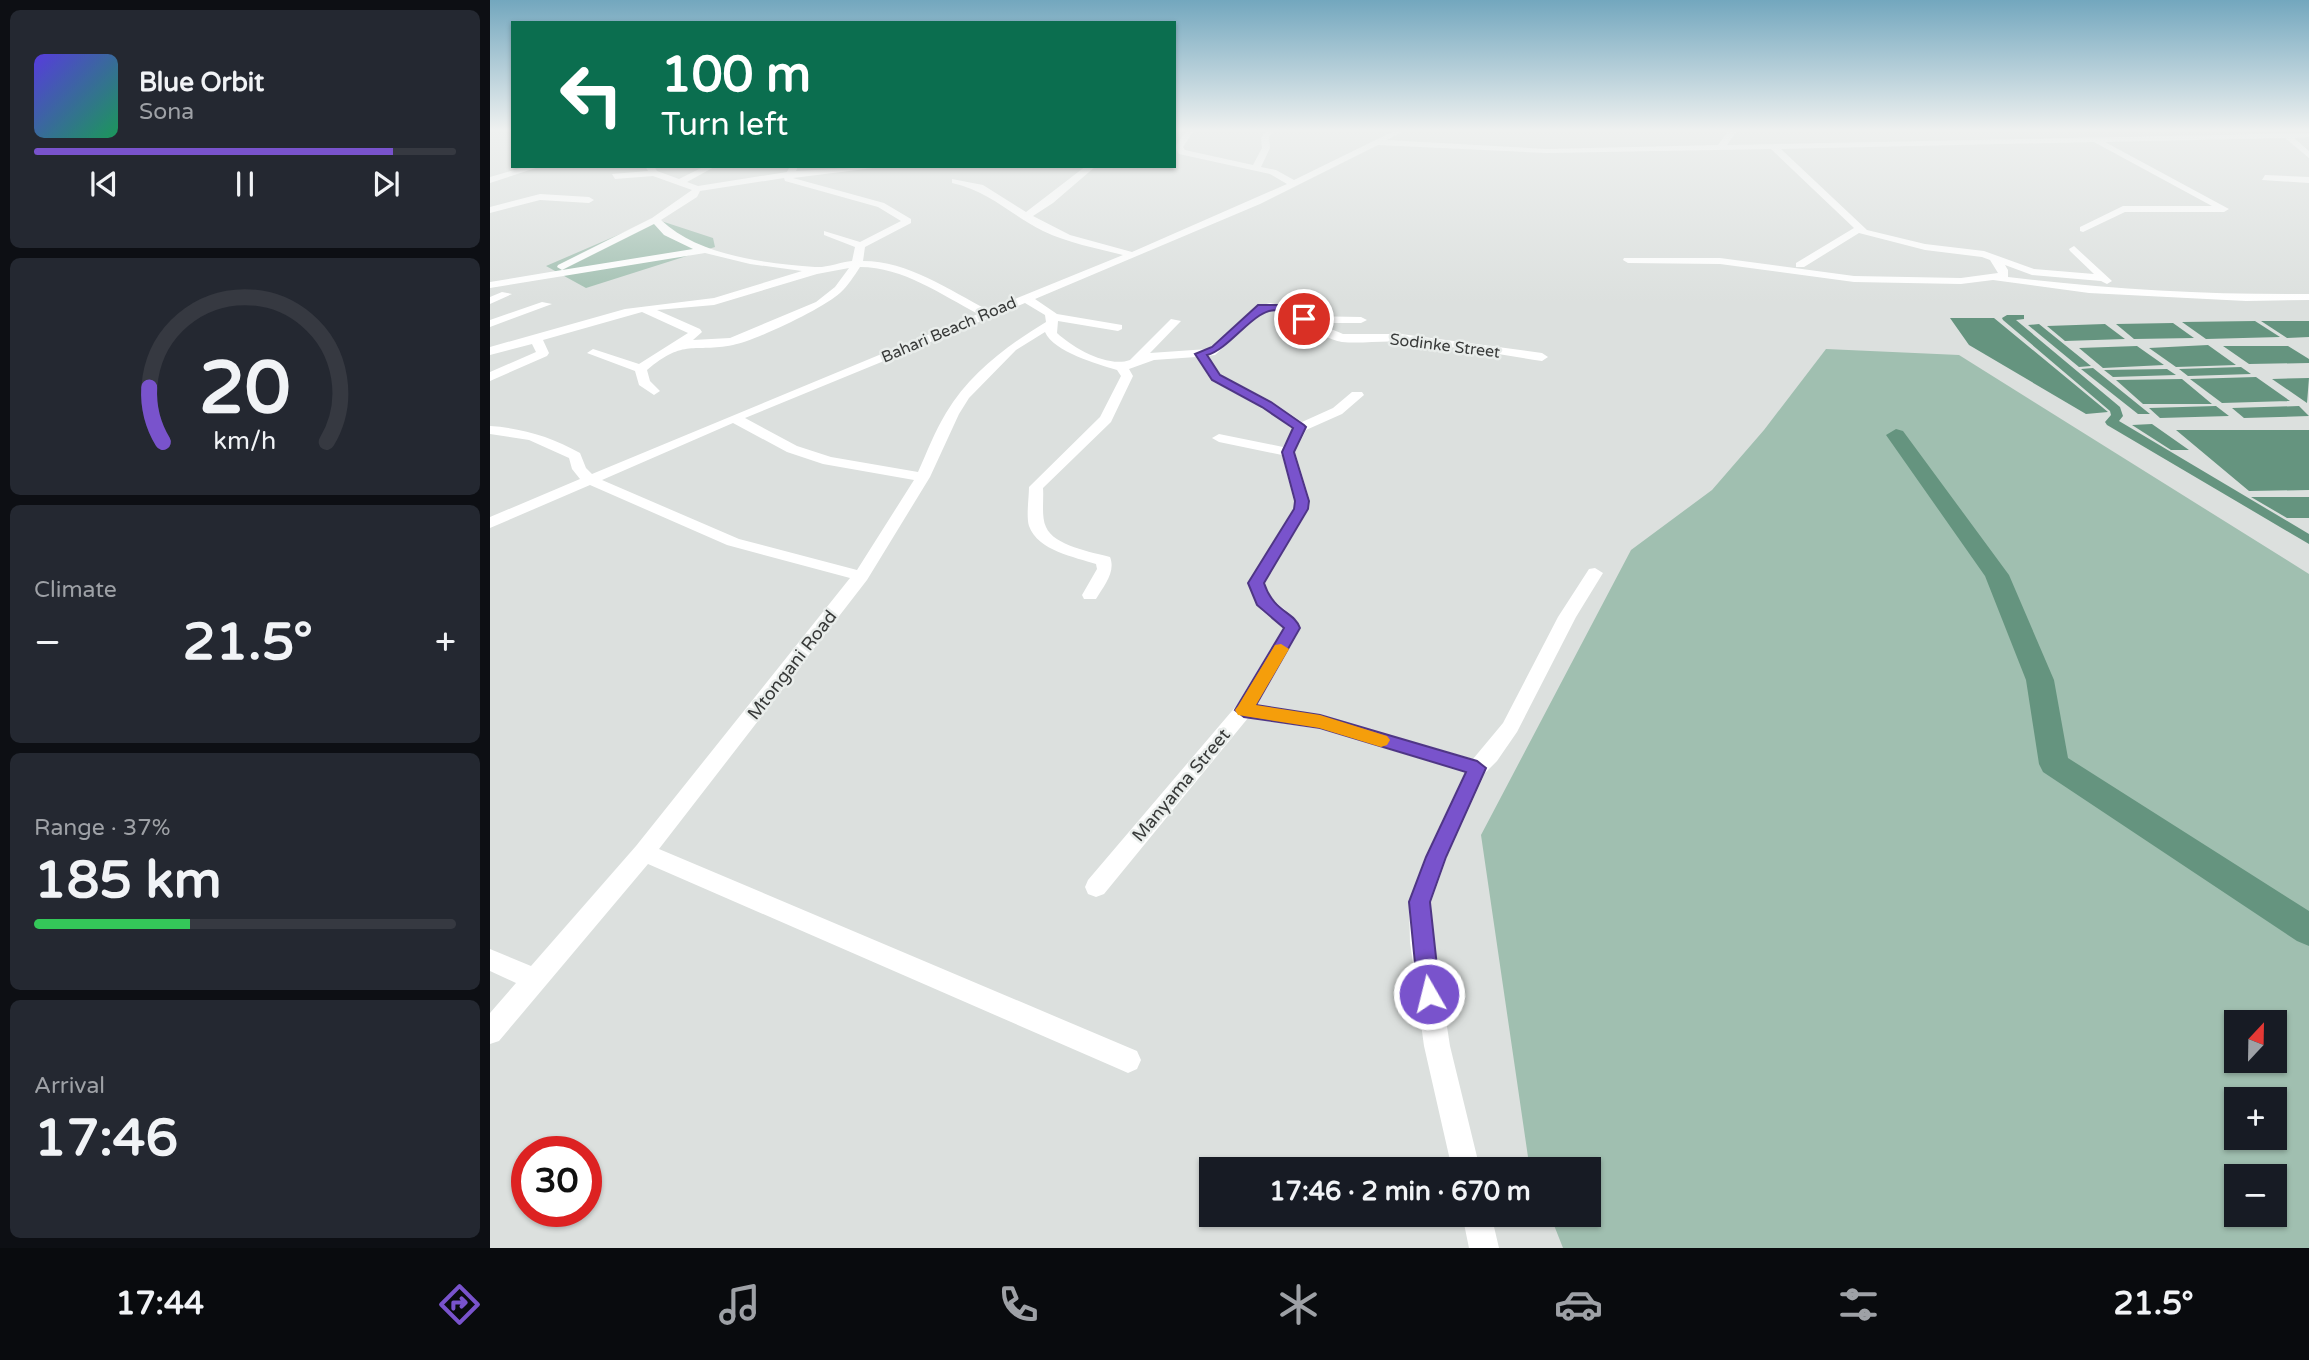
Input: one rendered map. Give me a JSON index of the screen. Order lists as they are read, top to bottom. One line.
{"streets":{"street":["Bahari Beach Road","Sodinke Street","Mtongani Road","Manyama Street"]},"north":"top","page":{"turn":["100 m","Turn left"],"song":["Blue Orbit","Sona"],"tile":["Climate",["Range · 37%","185 km"],["Arrival","17:46"]],"heat":["−","21.5°","+"],"map_buttons":["+","−"],"limit":"30","trip":"17:46 · 2 min · 670 m","tabs":["17:44","21.5°"],"gauge":["20","km/h"]}}
